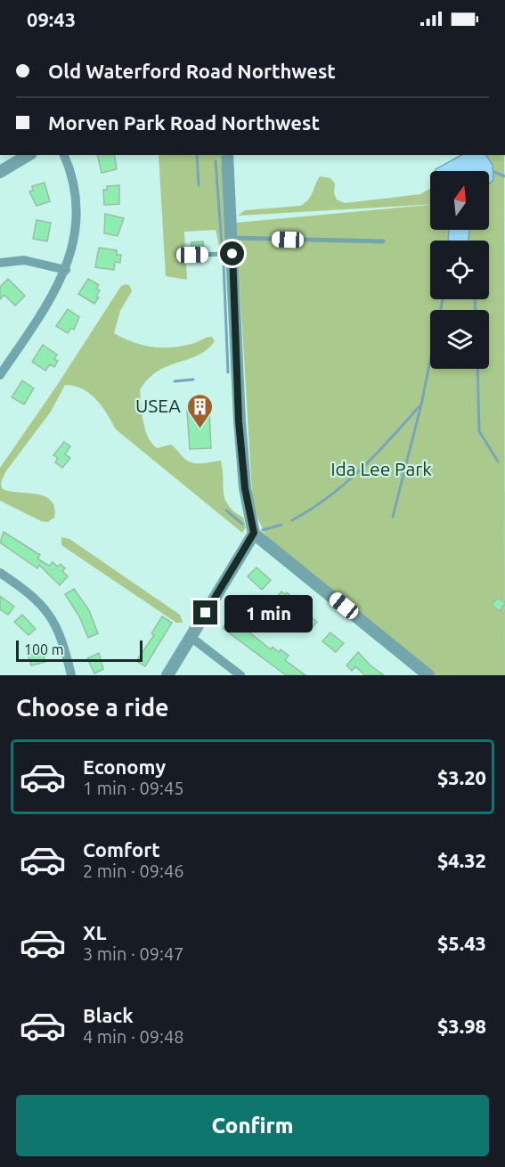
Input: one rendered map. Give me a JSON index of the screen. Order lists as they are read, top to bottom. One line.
{"parks":["Ida Lee Park"],"places":{"building":["USEA"]},"scale_bar":"100 m","north":"top","page":{"status":"09:43","banner":["Old Waterford Road Northwest","Morven Park Road Northwest"],"bubble":"1 min","scale":"100 m","heading":"Choose a ride","list":[{"name":"Economy","note":"1 min · 09:45","value":"$3.20"},{"name":"Comfort","note":"2 min · 09:46","value":"$4.32"},{"name":"XL","note":"3 min · 09:47","value":"$5.43"},{"name":"Black","note":"4 min · 09:48","value":"$3.98"}],"buttons":"Confirm"}}
